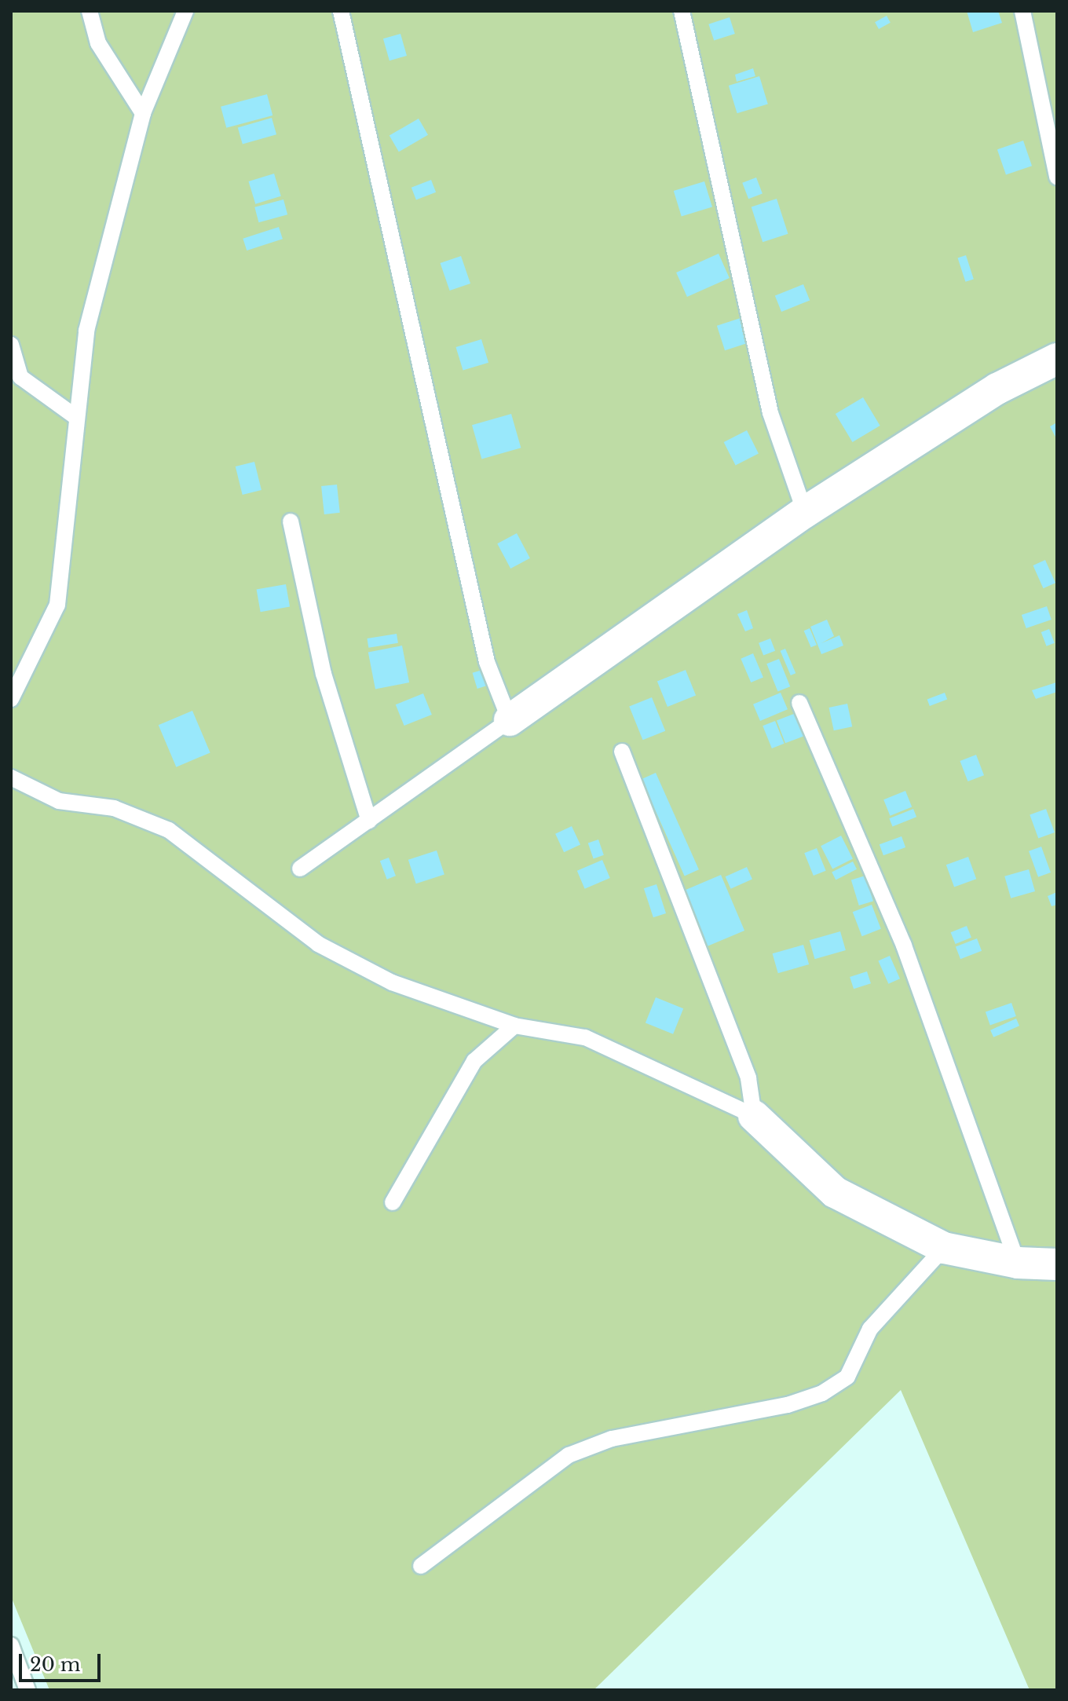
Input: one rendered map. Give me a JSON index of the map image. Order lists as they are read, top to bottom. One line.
{"scale_bar":"20 m"}
